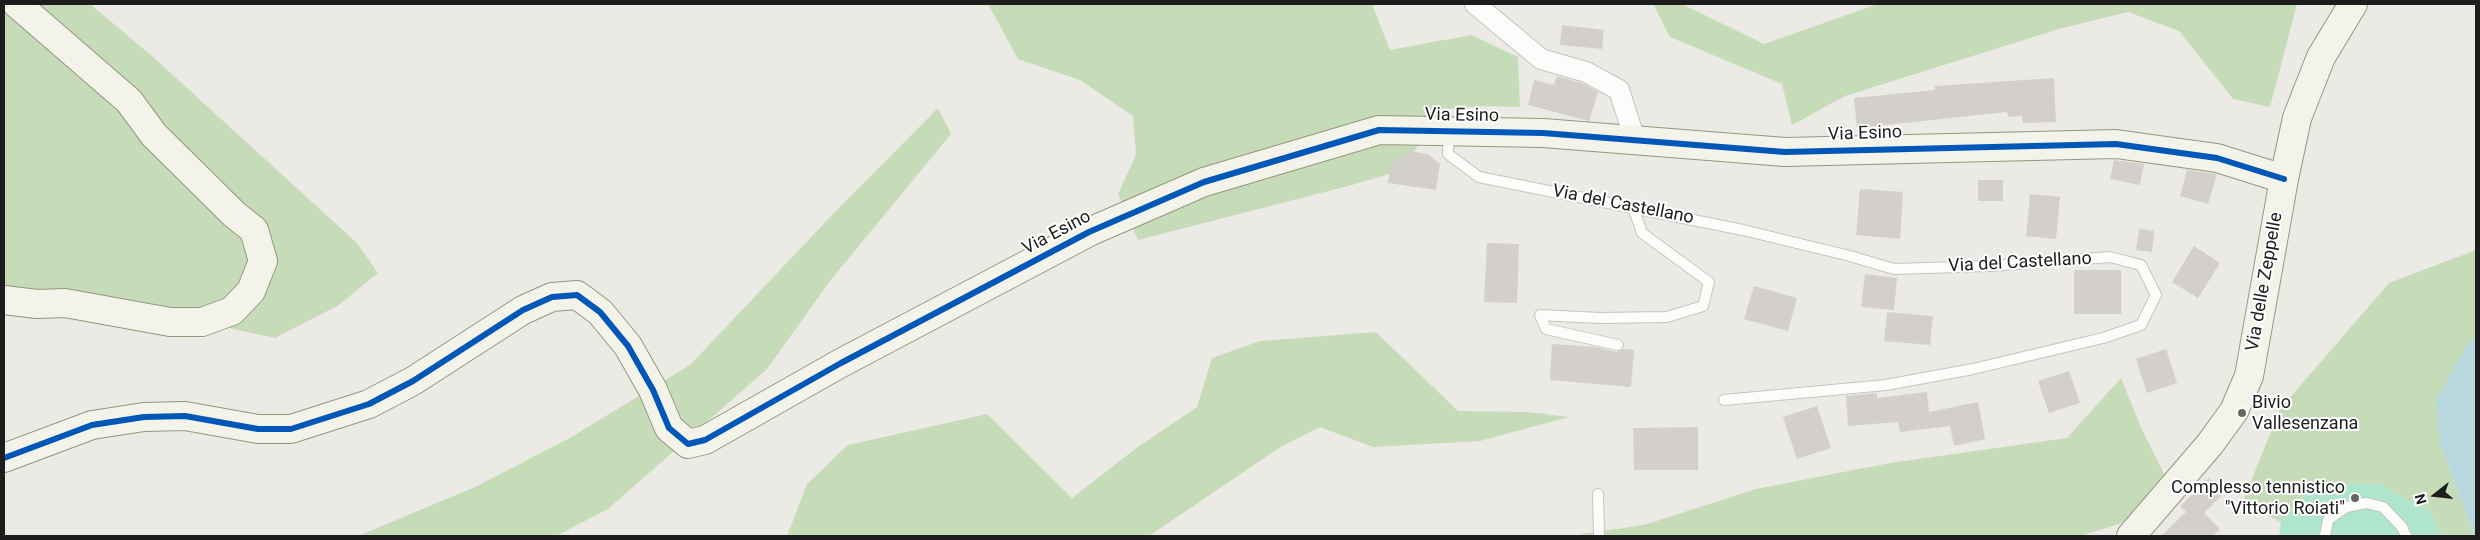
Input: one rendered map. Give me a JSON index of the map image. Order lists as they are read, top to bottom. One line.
{"streets":{"street":["Via Esino","Via delle Zeppelle"],"lane":["Via del Castellano"]},"crossings":[["Via Esino","Via del Castellano"],["Via Esino","Via delle Zeppelle"]],"places":["Bivio Vallesenzana","Complesso tennistico \"Vittorio Roiati\""],"north":"left"}
